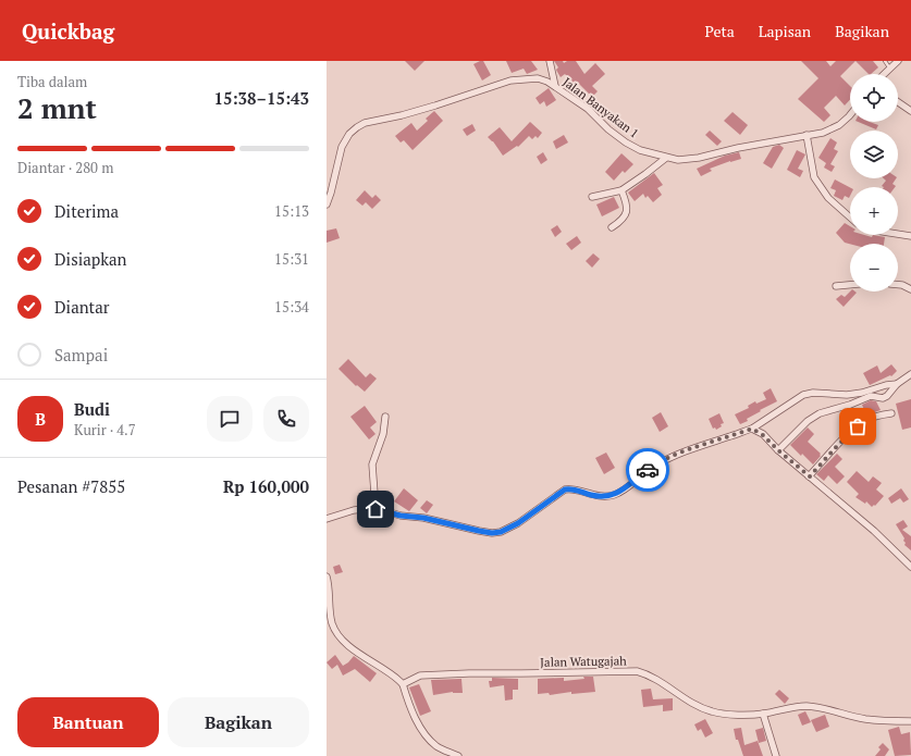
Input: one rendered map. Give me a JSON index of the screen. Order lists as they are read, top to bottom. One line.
{"streets":{"street":["Jalan Banyakan 1","Jalan Watugajah"]},"page":{"header":"Quickbag","nav":["Peta","Lapisan","Bagikan"],"heading":["2 mnt","Tiba dalam","15:38–15:43"],"panel":["Budi","Kurir · 4.7","Pesanan #7855","Rp 160,000"],"map_buttons":["+","−"],"bar":"Diantar · 280 m","list":[["Diterima","15:13"],["Disiapkan","15:31"],["Diantar","15:34"],"Sampai"],"round":"B","buttons":["Bantuan","Bagikan"]}}
